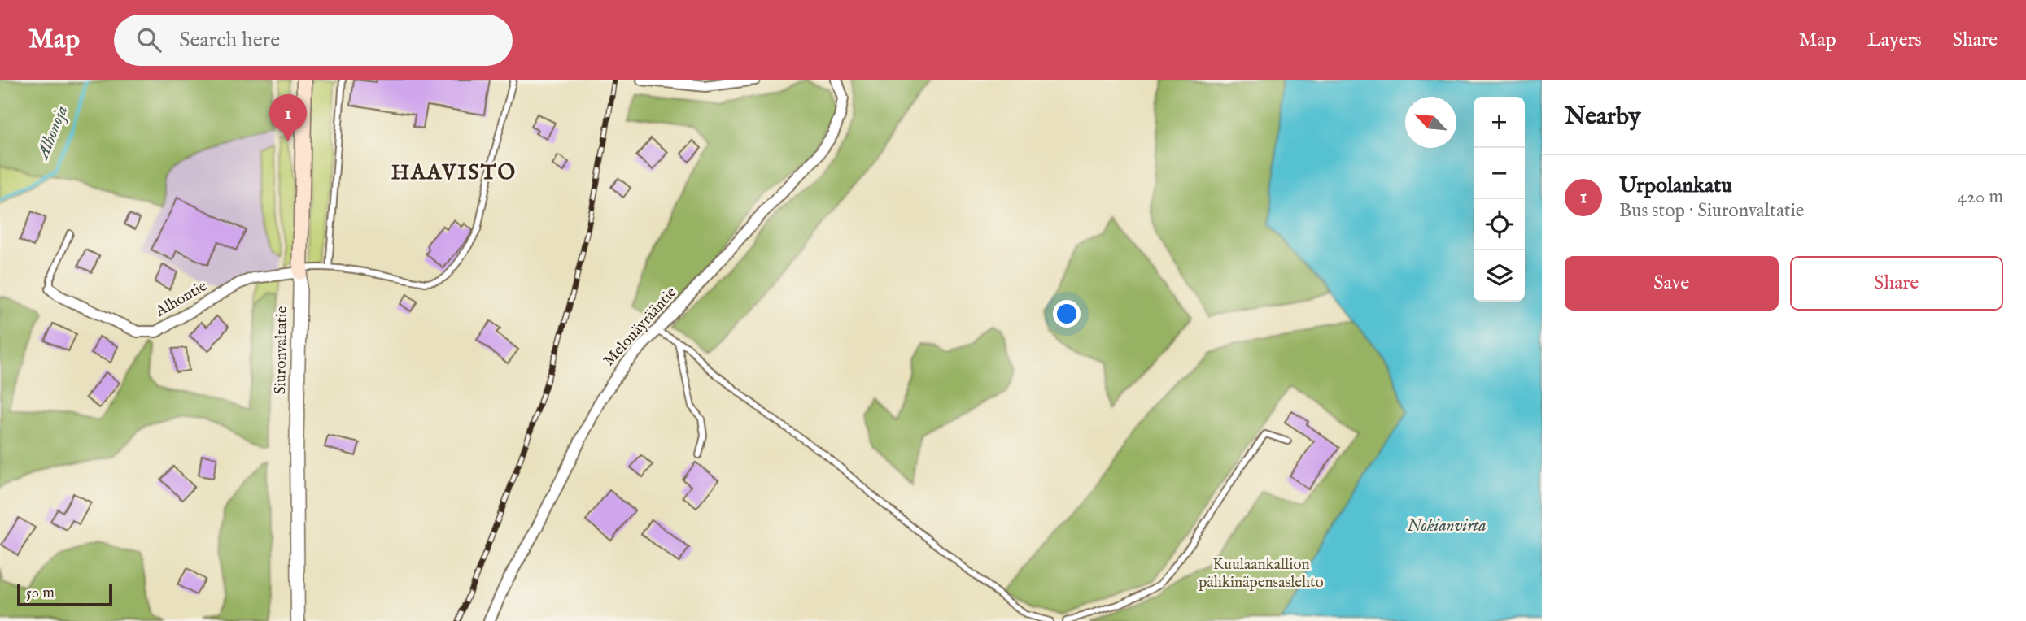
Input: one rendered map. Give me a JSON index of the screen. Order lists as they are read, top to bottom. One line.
{"streets":{"main road":["Siuronvaltatie"],"street":["Alhontie","Melonäyrääntie"]},"crossings":[["Alhontie","Siuronvaltatie"]],"districts":["HAAVISTO"],"water":["Alhonoja","Nokianvirta"],"parks":["Kuulaankallion pähkinäpensaslehto"],"scale_bar":"50 m","north":"top left","page":{"header":"Map","search":"Search here","nav":["Map","Layers","Share"],"heading":"Nearby","pins":"1","map_buttons":["+","−"],"list":[{"mark":"1","name":"Urpolankatu","note":"Bus stop · Siuronvaltatie","value":"420 m"}],"buttons":["Save","Share"],"scale":"50 m"}}
